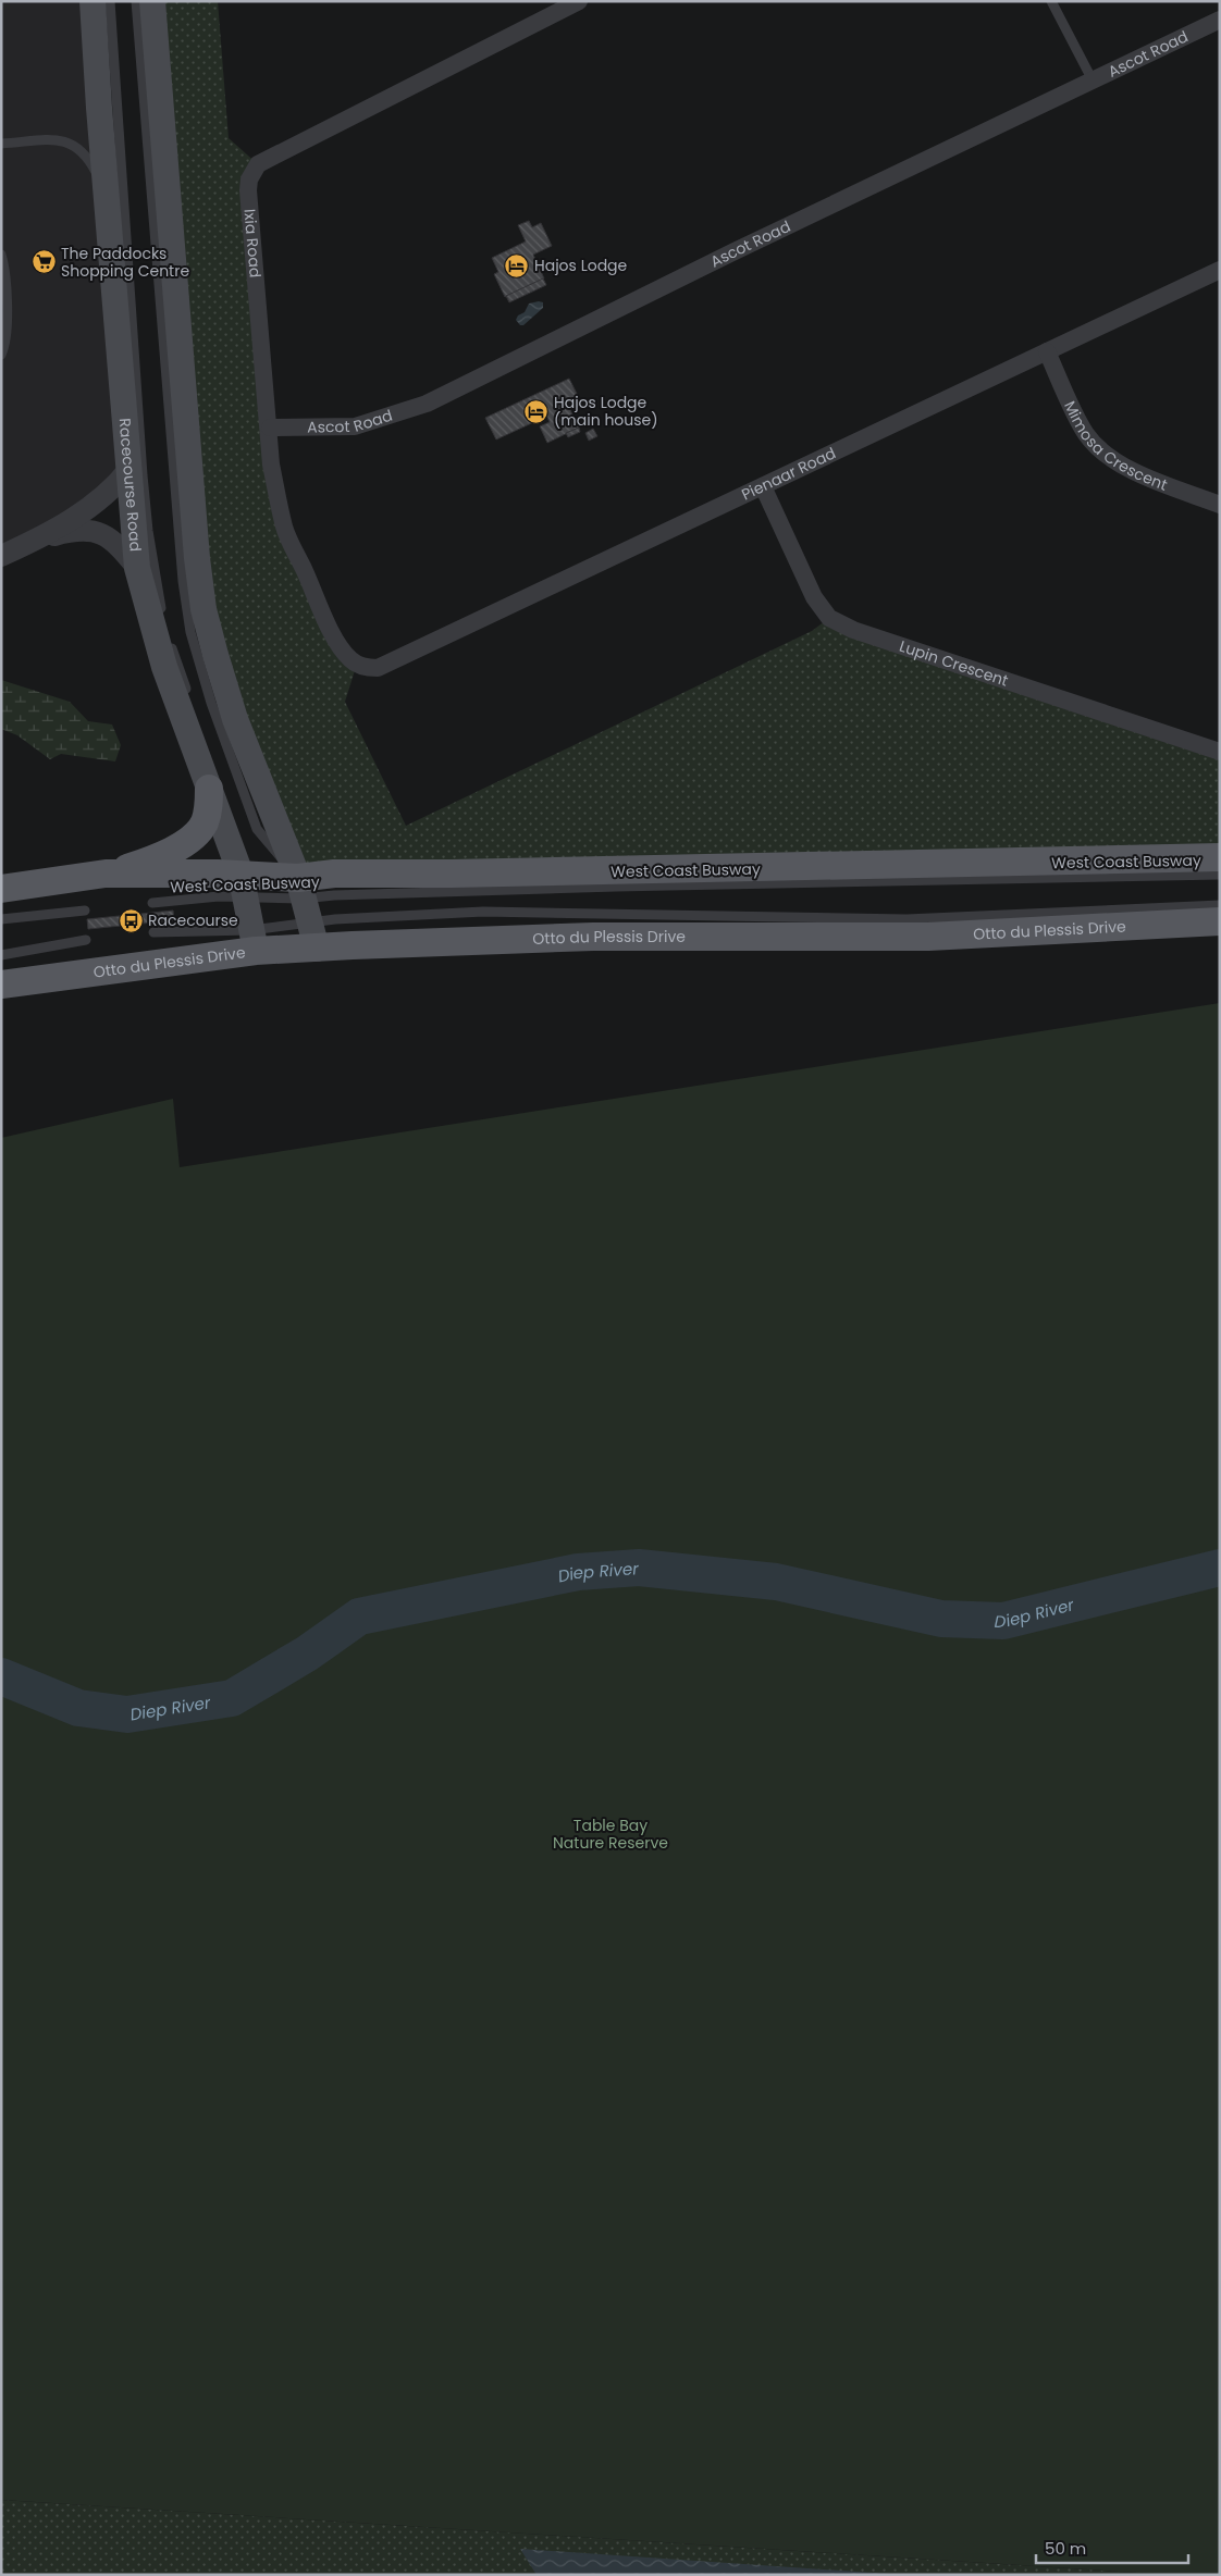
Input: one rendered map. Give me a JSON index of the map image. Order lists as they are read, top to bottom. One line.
{"streets":{"main road":["Racecourse Road","Otto du Plessis Drive"],"street":["Ascot Road","Ixia Road","Mimosa Crescent","Pienaar Road","Lupin Crescent"],"lane":["West Coast Busway"]},"crossings":[["Ascot Road","Ixia Road"],["Ixia Road","Pienaar Road"],["Mimosa Crescent","Pienaar Road"],["Pienaar Road","Lupin Crescent"],["Racecourse Road","West Coast Busway"],["Racecourse Road","Otto du Plessis Drive"],["West Coast Busway","Otto du Plessis Drive"]],"water":["Diep River"],"parks":["Table Bay Nature Reserve"],"places":{"supermarket":["The Paddocks Shopping Centre"],"hotel":["Hajos Lodge","Hajos Lodge (main house)"],"bus stop":["Racecourse"]},"scale_bar":"50 m"}
